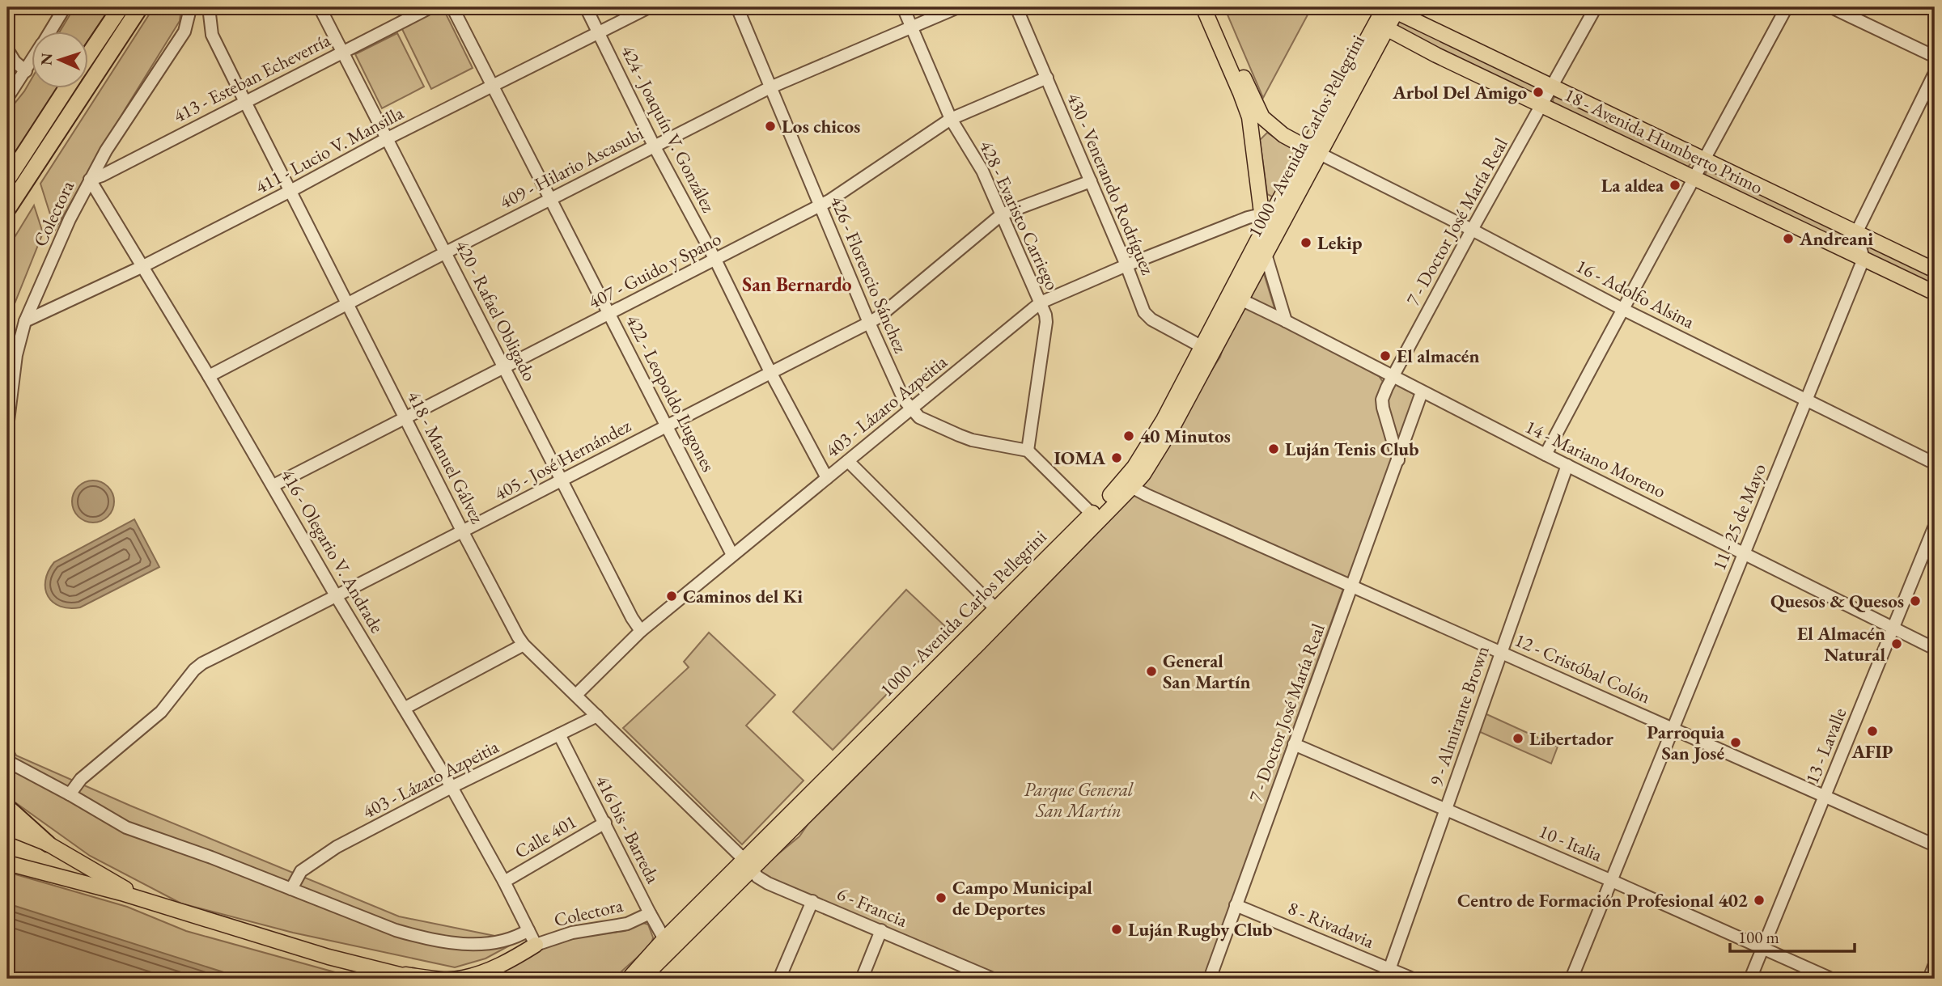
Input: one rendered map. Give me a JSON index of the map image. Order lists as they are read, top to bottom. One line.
{"streets":{"main road":["1000 - Avenida Carlos Pellegrini","18 - Avenida Humberto Primo"],"street":["413 - Esteban Echeverría","424 - Joaquín V. González","411 - Lucio V. Mansilla","409 - Hilario Ascasubi","430 - Venerando Rodríguez","Colectora","428 - Evaristo Carriego","7 - Doctor José María Real","407 - Guido y Spano","426 - Florencio Sánchez","16 - Adolfo Alsina","420 - Rafael Obligado","422 - Leopoldo Lugones","403 - Lázaro Azpeitia","418 - Manuel Gálvez","14 - Mariano Moreno","405 - José Hernández","11 - 25 de Mayo","416 - Olegario V. Andrade","12 - Cristóbal Colón","9 - Almirante Brown","13 - Lavalle","416 bis - Barreda","Calle 401","10 - Italia","6 - Francia","8 - Rivadavia"]},"crossings":[["413 - Esteban Echeverría","Colectora"],["413 - Esteban Echeverría","420 - Rafael Obligado"],["413 - Esteban Echeverría","418 - Manuel Gálvez"],["413 - Esteban Echeverría","416 - Olegario V. Andrade"],["424 - Joaquín V. González","411 - Lucio V. Mansilla"],["424 - Joaquín V. González","409 - Hilario Ascasubi"],["424 - Joaquín V. González","407 - Guido y Spano"],["424 - Joaquín V. González","403 - Lázaro Azpeitia"],["424 - Joaquín V. González","405 - José Hernández"],["1000 - Avenida Carlos Pellegrini","18 - Avenida Humberto Primo"],["1000 - Avenida Carlos Pellegrini","430 - Venerando Rodríguez"],["1000 - Avenida Carlos Pellegrini","16 - Adolfo Alsina"],["1000 - Avenida Carlos Pellegrini","418 - Manuel Gálvez"],["1000 - Avenida Carlos Pellegrini","14 - Mariano Moreno"],["1000 - Avenida Carlos Pellegrini","12 - Cristóbal Colón"],["1000 - Avenida Carlos Pellegrini","416 bis - Barreda"],["1000 - Avenida Carlos Pellegrini","6 - Francia"],["18 - Avenida Humberto Primo","7 - Doctor José María Real"],["18 - Avenida Humberto Primo","11 - 25 de Mayo"],["411 - Lucio V. Mansilla","Colectora"],["411 - Lucio V. Mansilla","420 - Rafael Obligado"],["411 - Lucio V. Mansilla","422 - Leopoldo Lugones"],["411 - Lucio V. Mansilla","418 - Manuel Gálvez"],["411 - Lucio V. Mansilla","416 - Olegario V. Andrade"],["409 - Hilario Ascasubi","428 - Evaristo Carriego"],["409 - Hilario Ascasubi","426 - Florencio Sánchez"],["409 - Hilario Ascasubi","420 - Rafael Obligado"],["409 - Hilario Ascasubi","422 - Leopoldo Lugones"],["409 - Hilario Ascasubi","418 - Manuel Gálvez"],["409 - Hilario Ascasubi","416 - Olegario V. Andrade"],["430 - Venerando Rodríguez","407 - Guido y Spano"],["430 - Venerando Rodríguez","403 - Lázaro Azpeitia"],["430 - Venerando Rodríguez","405 - José Hernández"],["Colectora","416 - Olegario V. Andrade"],["Colectora","416 bis - Barreda"],["428 - Evaristo Carriego","407 - Guido y Spano"],["428 - Evaristo Carriego","426 - Florencio Sánchez"],["428 - Evaristo Carriego","403 - Lázaro Azpeitia"],["428 - Evaristo Carriego","405 - José Hernández"],["7 - Doctor José María Real","16 - Adolfo Alsina"],["7 - Doctor José María Real","14 - Mariano Moreno"],["7 - Doctor José María Real","12 - Cristóbal Colón"],["7 - Doctor José María Real","10 - Italia"],["7 - Doctor José María Real","8 - Rivadavia"],["407 - Guido y Spano","426 - Florencio Sánchez"],["407 - Guido y Spano","420 - Rafael Obligado"],["407 - Guido y Spano","422 - Leopoldo Lugones"],["407 - Guido y Spano","418 - Manuel Gálvez"],["407 - Guido y Spano","416 - Olegario V. Andrade"],["426 - Florencio Sánchez","403 - Lázaro Azpeitia"],["426 - Florencio Sánchez","405 - José Hernández"],["16 - Adolfo Alsina","11 - 25 de Mayo"],["420 - Rafael Obligado","403 - Lázaro Azpeitia"],["420 - Rafael Obligado","405 - José Hernández"],["422 - Leopoldo Lugones","403 - Lázaro Azpeitia"],["422 - Leopoldo Lugones","405 - José Hernández"],["403 - Lázaro Azpeitia","418 - Manuel Gálvez"],["403 - Lázaro Azpeitia","416 - Olegario V. Andrade"],["403 - Lázaro Azpeitia","416 bis - Barreda"],["418 - Manuel Gálvez","405 - José Hernández"],["418 - Manuel Gálvez","6 - Francia"],["14 - Mariano Moreno","11 - 25 de Mayo"],["14 - Mariano Moreno","9 - Almirante Brown"],["14 - Mariano Moreno","13 - Lavalle"],["405 - José Hernández","416 - Olegario V. Andrade"],["11 - 25 de Mayo","12 - Cristóbal Colón"],["11 - 25 de Mayo","10 - Italia"],["416 - Olegario V. Andrade","Calle 401"],["12 - Cristóbal Colón","9 - Almirante Brown"],["12 - Cristóbal Colón","13 - Lavalle"],["9 - Almirante Brown","10 - Italia"],["9 - Almirante Brown","8 - Rivadavia"],["13 - Lavalle","10 - Italia"],["416 bis - Barreda","Calle 401"]],"districts":["San Bernardo"],"parks":["Parque General San Martín"],"places":["Arbol Del Amigo","Los chicos","La aldea","Andreani","Lekip","El almacén","40 Minutos","Luján Tenis Club","IOMA","Caminos del Ki","Quesos & Quesos","El Almacén Natural","General San Martín","AFIP","Libertador","Parroquia San José","Campo Municipal de Deportes","Centro de Formación Profesional 402","Luján Rugby Club"],"scale_bar":"100 m","north":"left"}
